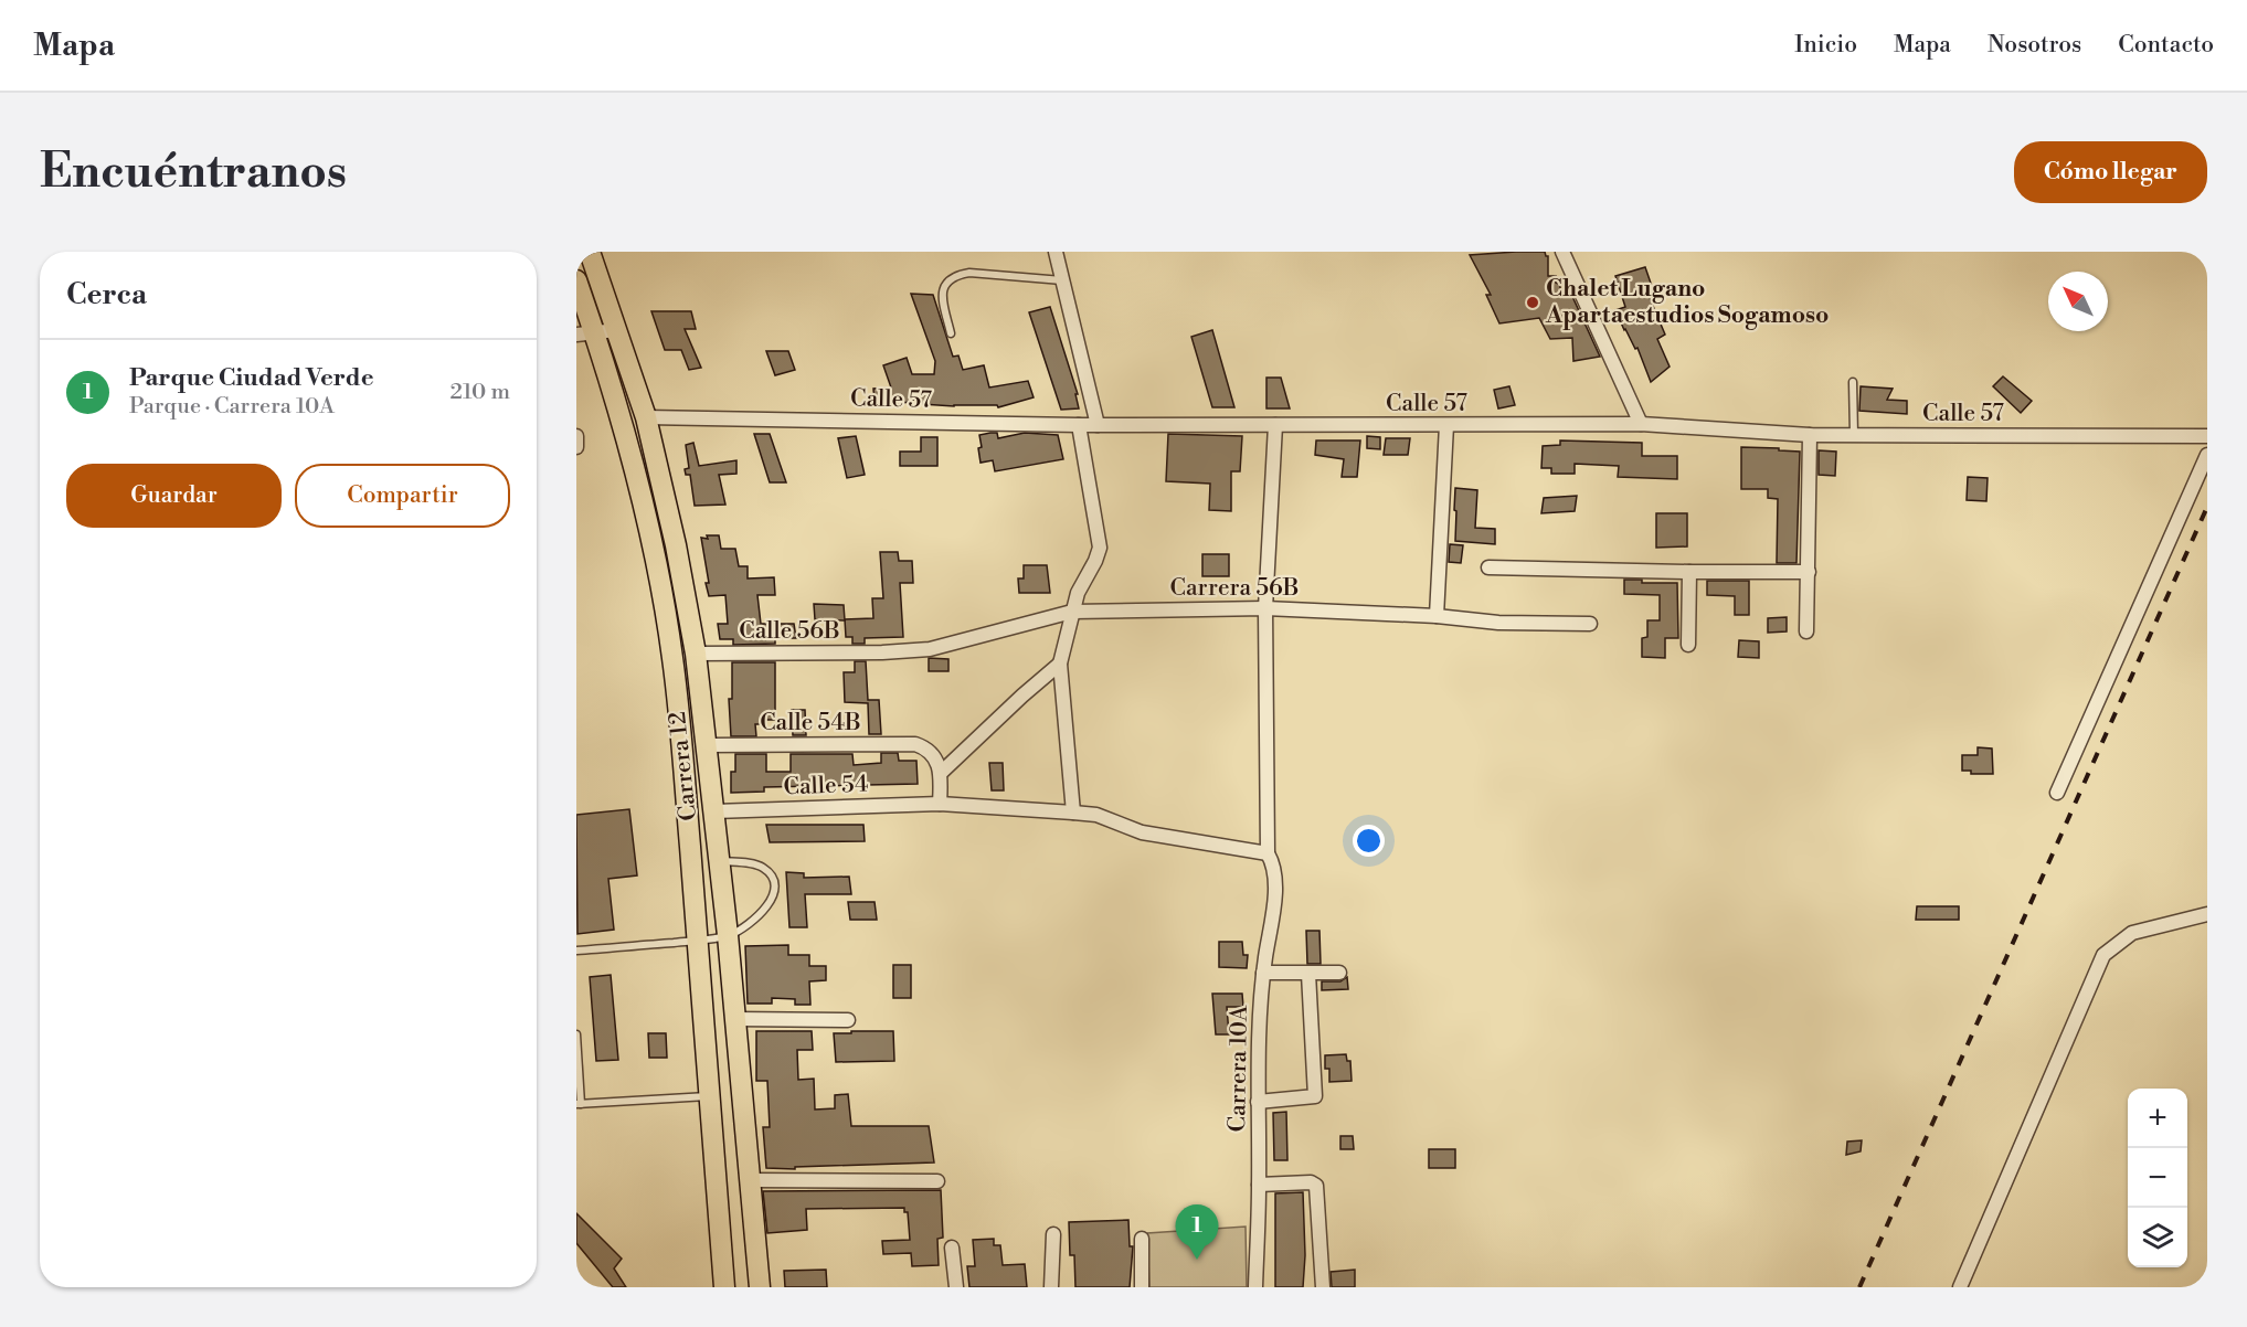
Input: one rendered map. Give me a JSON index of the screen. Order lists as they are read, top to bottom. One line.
{"streets":{"main road":["Carrera 12"],"street":["Calle 57","Carrera 56B","Calle 56B","Calle 54B","Calle 54","Carrera 10A"]},"crossings":[["Calle 57","Carrera 12"],["Calle 57","Carrera 10A"],["Carrera 56B","Calle 56B"],["Carrera 56B","Carrera 10A"],["Calle 56B","Carrera 12"],["Calle 54B","Carrera 12"],["Carrera 12","Calle 54"],["Calle 54","Carrera 10A"]],"places":["Chalet Lugano Apartaestudios Sogamoso"],"north":"top left","page":{"header":"Mapa","nav":["Inicio","Mapa","Nosotros","Contacto"],"buttons":["Cómo llegar",["Guardar","Compartir"]],"title":"Encuéntranos","heading":"Cerca","list":[{"mark":"1","name":"Parque Ciudad Verde","note":"Parque · Carrera 10A","value":"210 m"}],"map_buttons":["+","−"],"pins":"1"}}
